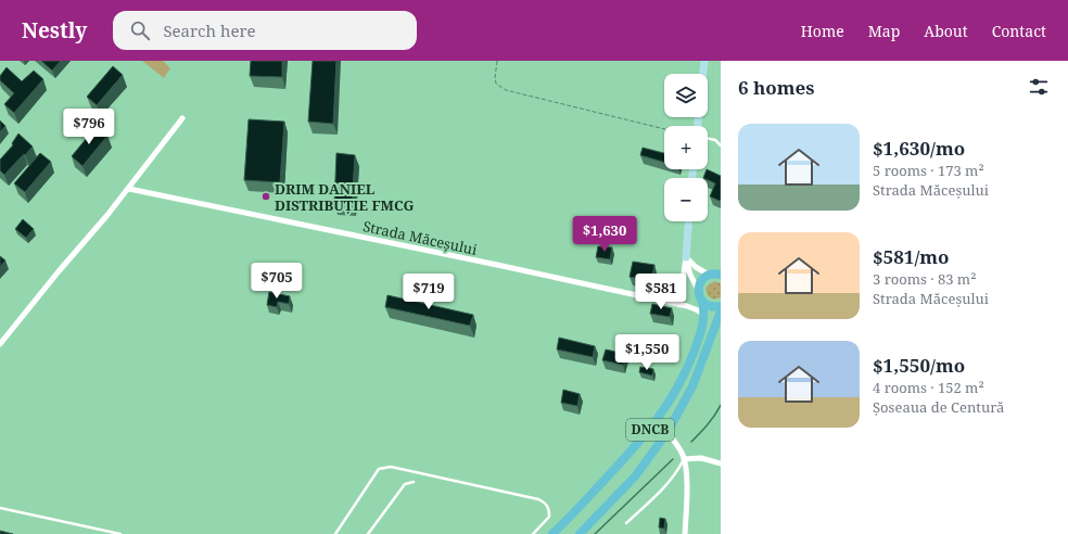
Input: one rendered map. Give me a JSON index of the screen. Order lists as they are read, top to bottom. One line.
{"streets":{"main road":["DNCB"],"street":["Strada Măceșului"]},"crossings":[["Strada Măceșului","DNCB"]],"places":["DRIM DANIEL DISTRIBUȚIE FMCG"],"page":{"header":"Nestly","search":"Search here","nav":["Home","Map","About","Contact"],"heading":"6 homes","map_buttons":["+","−"],"price":["$796","$1,630","$705","$719","$581","$1,550"],"list":[{"name":"$1,630/mo","note":"5 rooms · 173 m² · Strada Măceșului"},{"name":"$581/mo","note":"3 rooms · 83 m² · Strada Măceșului"},{"name":"$1,550/mo","note":"4 rooms · 152 m² · Șoseaua de Centură"}]}}
